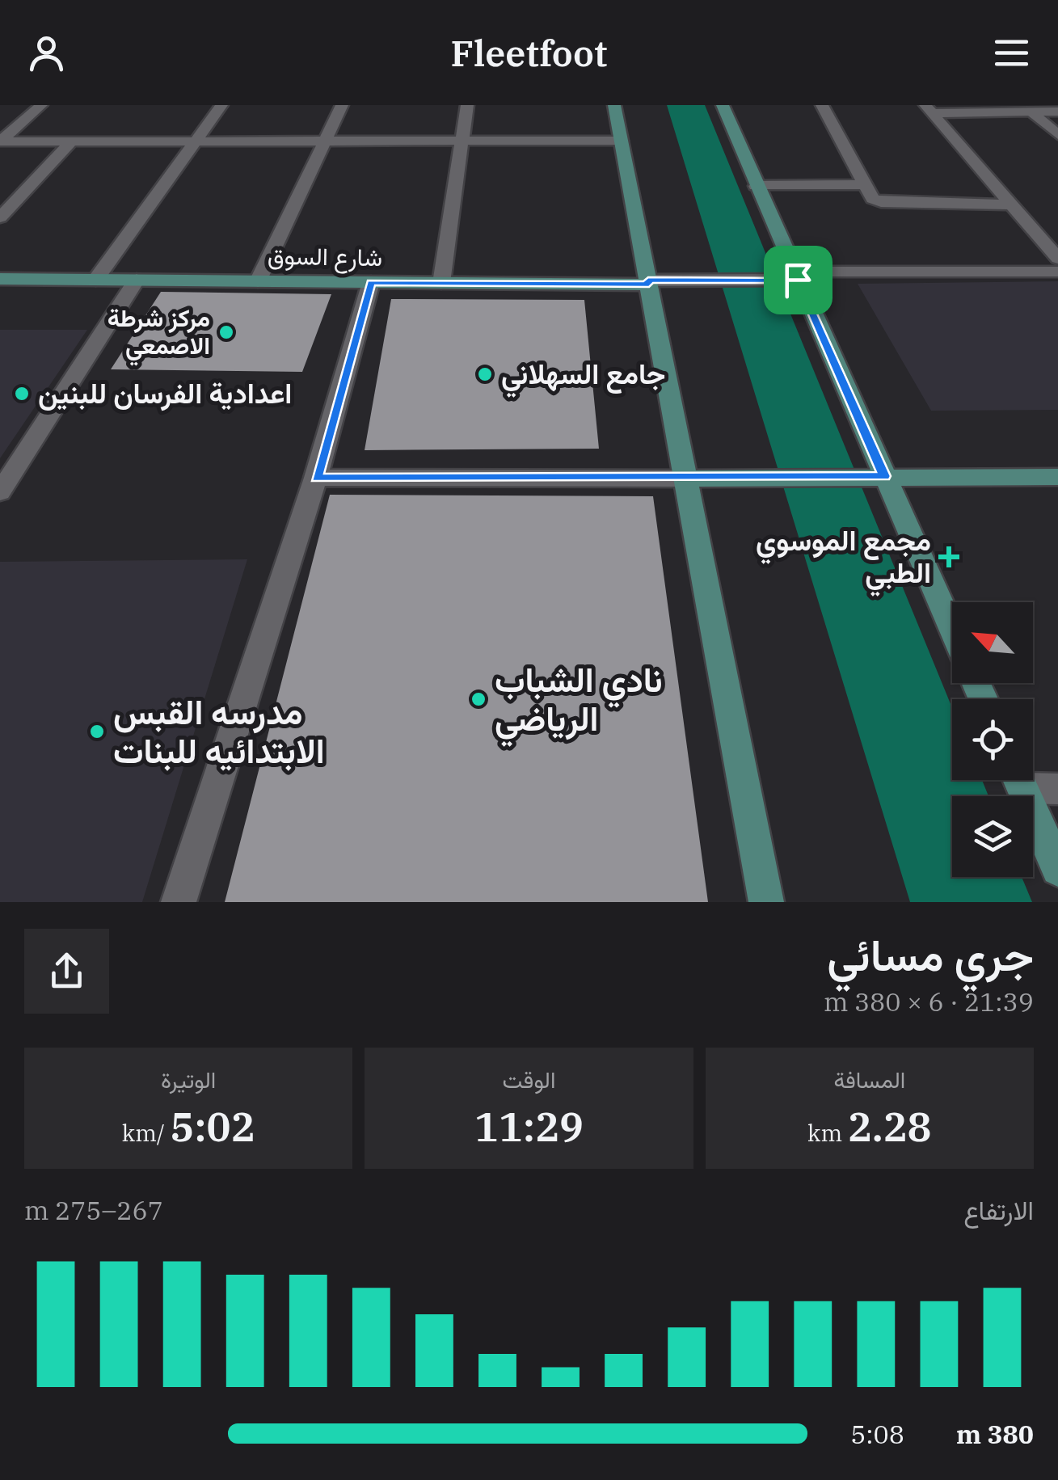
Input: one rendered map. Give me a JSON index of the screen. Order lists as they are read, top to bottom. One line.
{"streets":{"street":["شارع السوق"]},"places":{"other":["مركز شرطة الاصمعي","جامع السهلاني","اعدادية الفرسان للبنين","نادي الشباب الرياضي","مدرسه القبس الابتدائيه للبنات"],"health":["مجمع الموسوي الطبي"]},"north":"top left","page":{"header":"Fleetfoot","heading":["جري مسائي","21:39 · 6 × 380 m"],"stats":[["المسافة","2.28 km"],["الوقت","11:29"],["الوتيرة","5:02 /km"]],"chart":["الارتفاع","267–275 m"],"list":[{"name":"380 m","note":"5:08"}]}}
